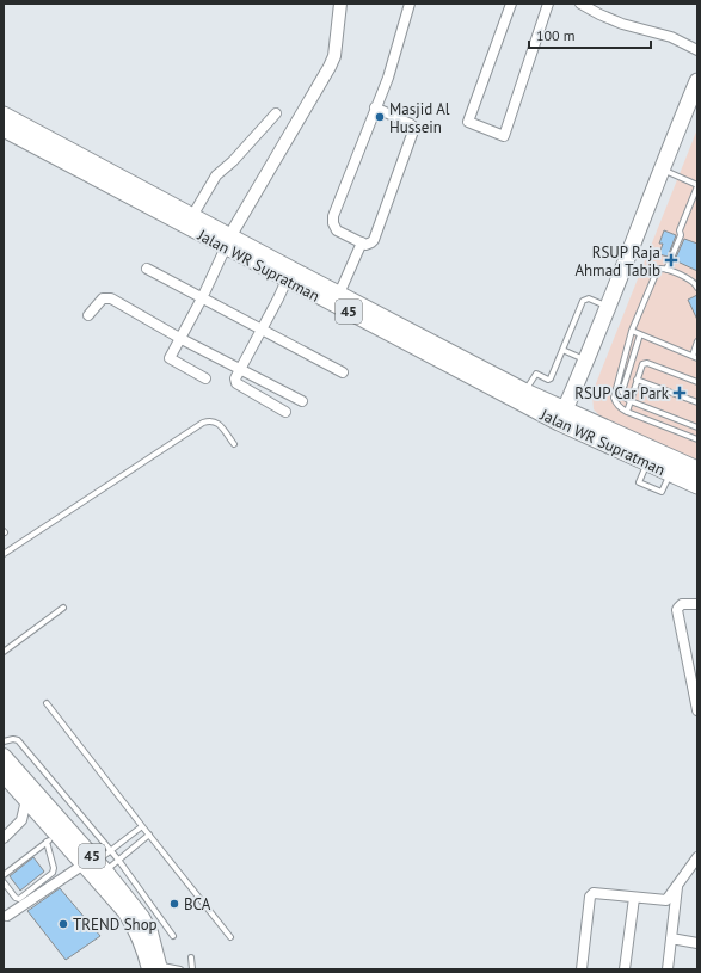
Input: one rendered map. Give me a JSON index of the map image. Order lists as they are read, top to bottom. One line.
{"streets":{"highway":["Jalan WR Supratman","45"]},"places":{"other":["Masjid Al Hussein","BCA","TREND Shop"],"health":["RSUP Raja Ahmad Tabib","RSUP Car Park"]},"scale_bar":"100 m"}
